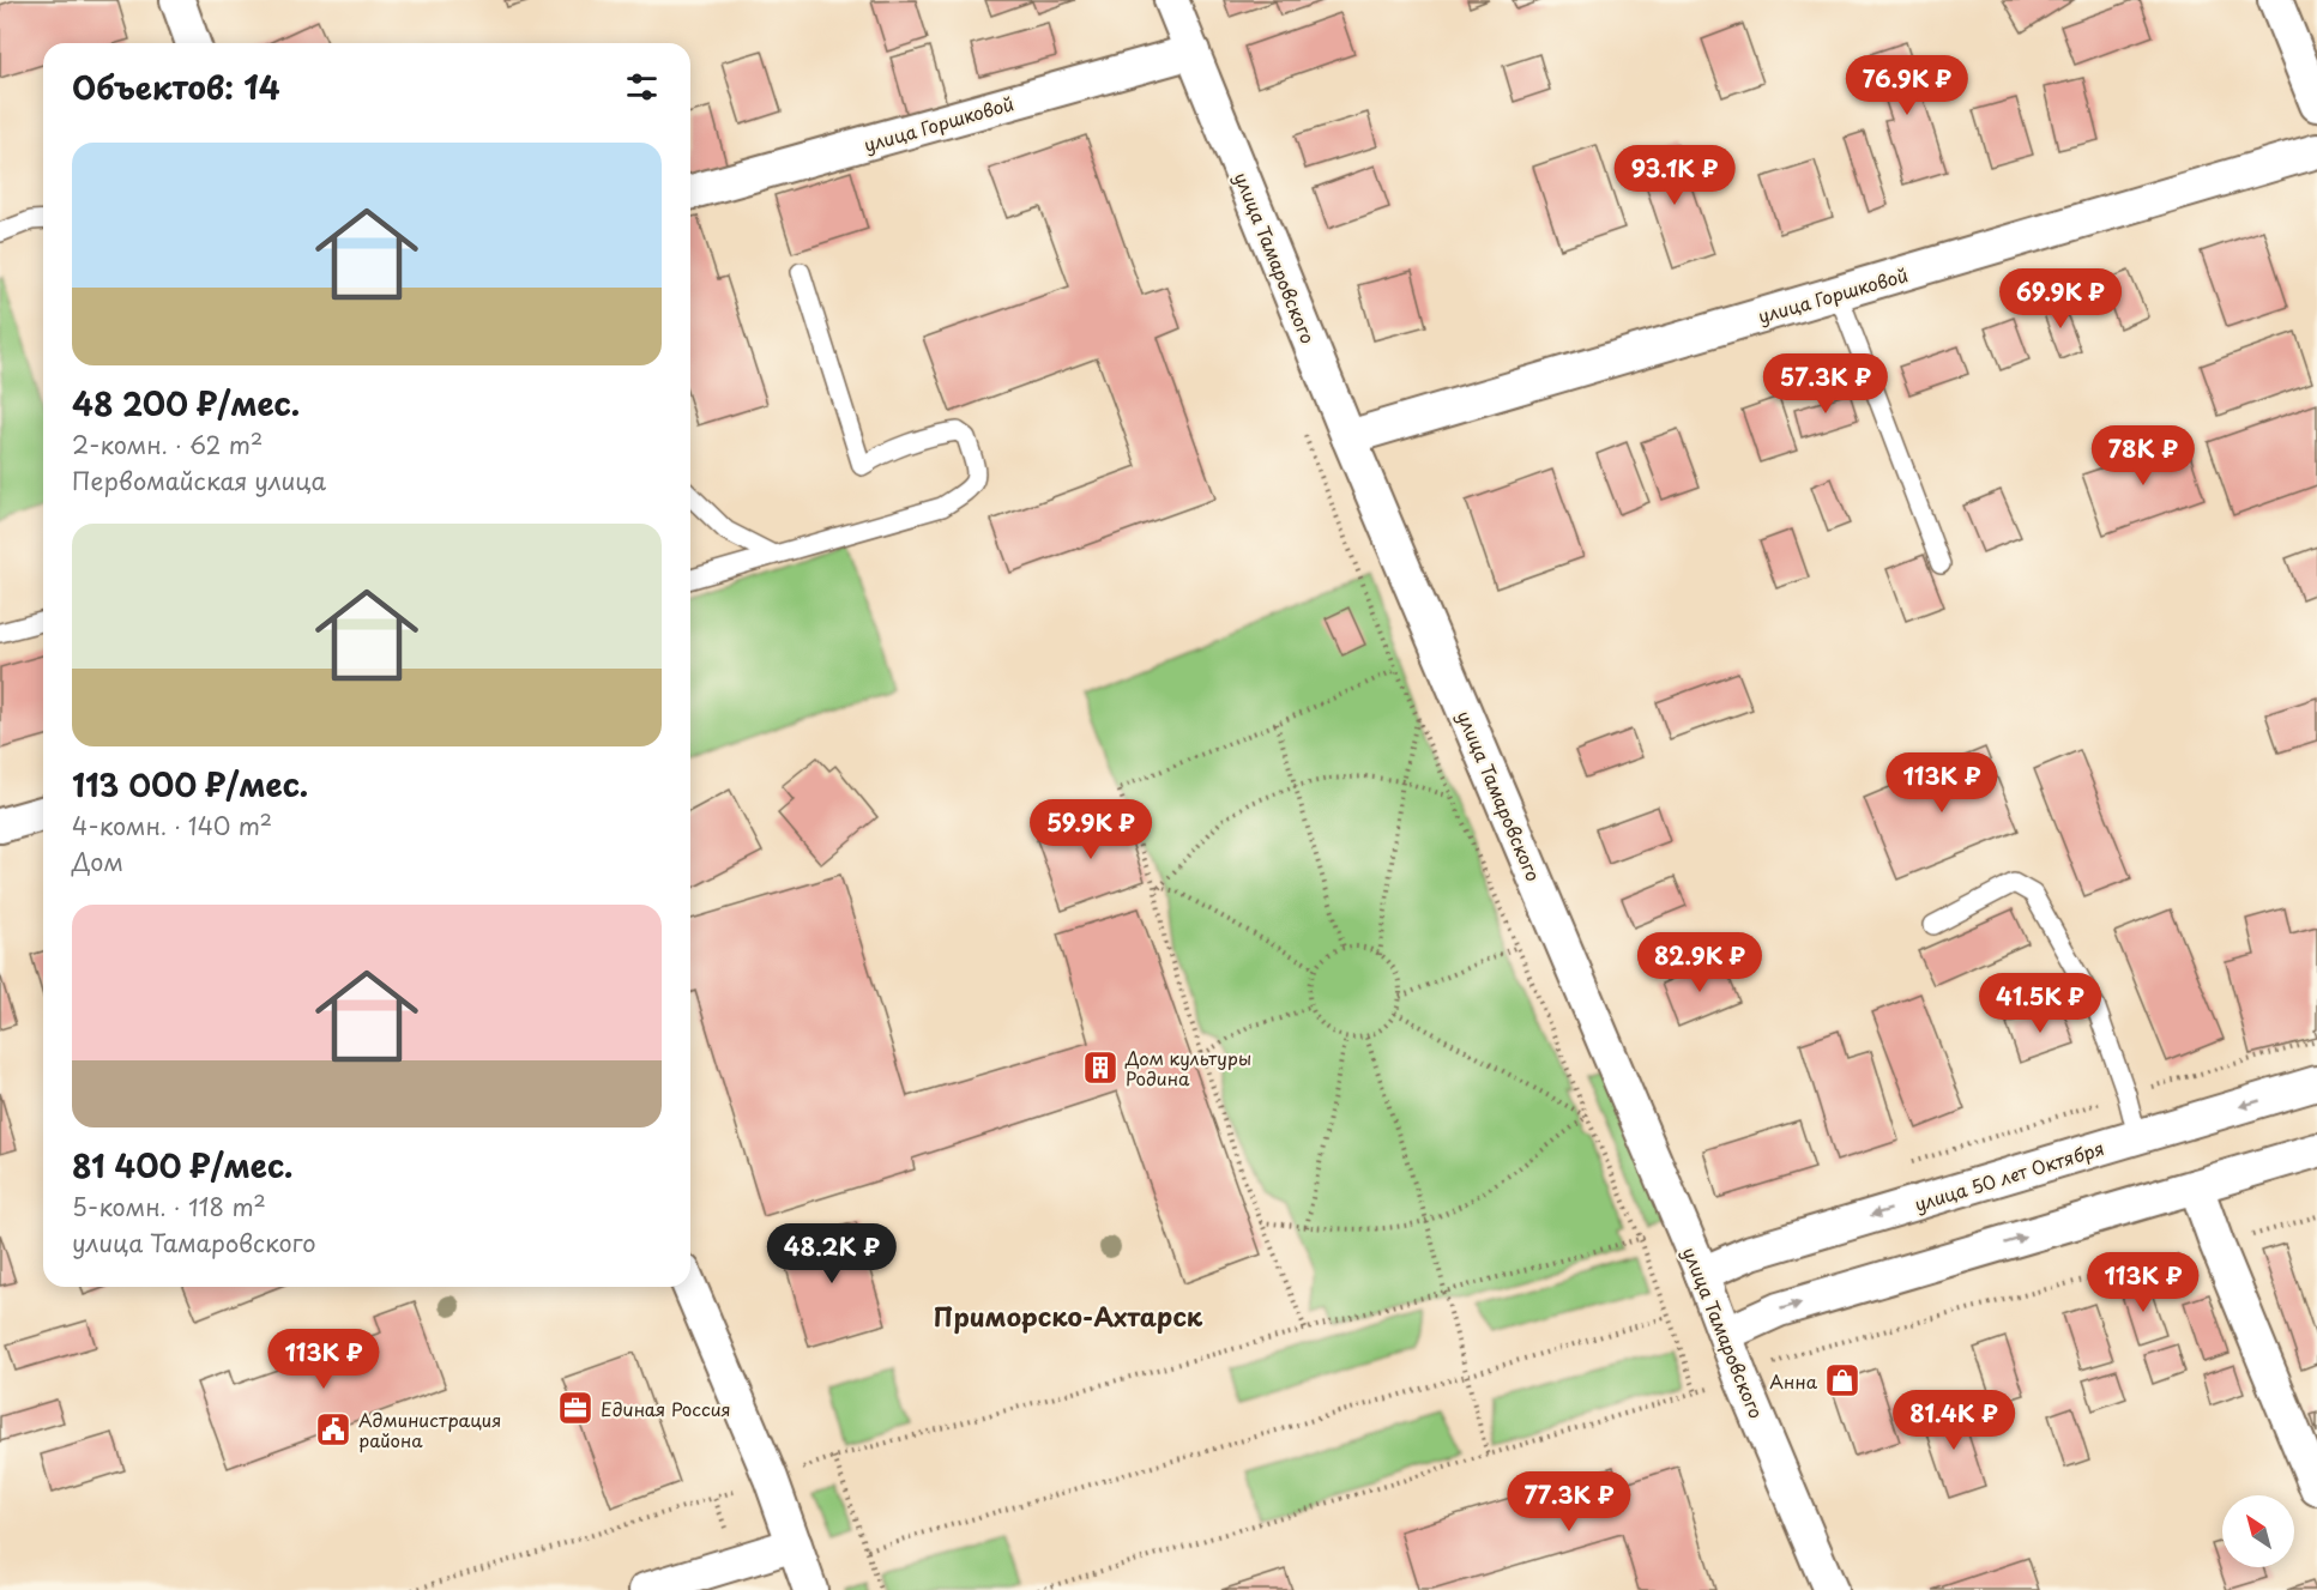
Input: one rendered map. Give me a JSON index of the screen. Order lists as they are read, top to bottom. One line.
{"streets":{"street":["улица Горшковой","улица Тамаровского","улица 50 лет Октября"]},"crossings":[["улица Горшковой","улица Тамаровского"],["улица Тамаровского","улица 50 лет Октября"]],"districts":["Приморско-Ахтарск"],"places":{"building":["Дом культуры Родина"],"shop":["Анна"],"office":["Единая Россия"],"public building":["Администрация района"]},"north":"top left","page":{"heading":"Объектов: 14","price":["76.9K ₽","93.1K ₽","69.9K ₽","57.3K ₽","78K ₽","113K ₽","59.9K ₽","82.9K ₽","41.5K ₽","48.2K ₽","113K ₽","113K ₽","81.4K ₽","77.3K ₽"],"list":[{"name":"48 200 ₽/мес.","note":"2-комн. · 62 m² · Первомайская улица"},{"name":"113 000 ₽/мес.","note":"4-комн. · 140 m² · Дом"},{"name":"81 400 ₽/мес.","note":"5-комн. · 118 m² · улица Тамаровского"}]}}
